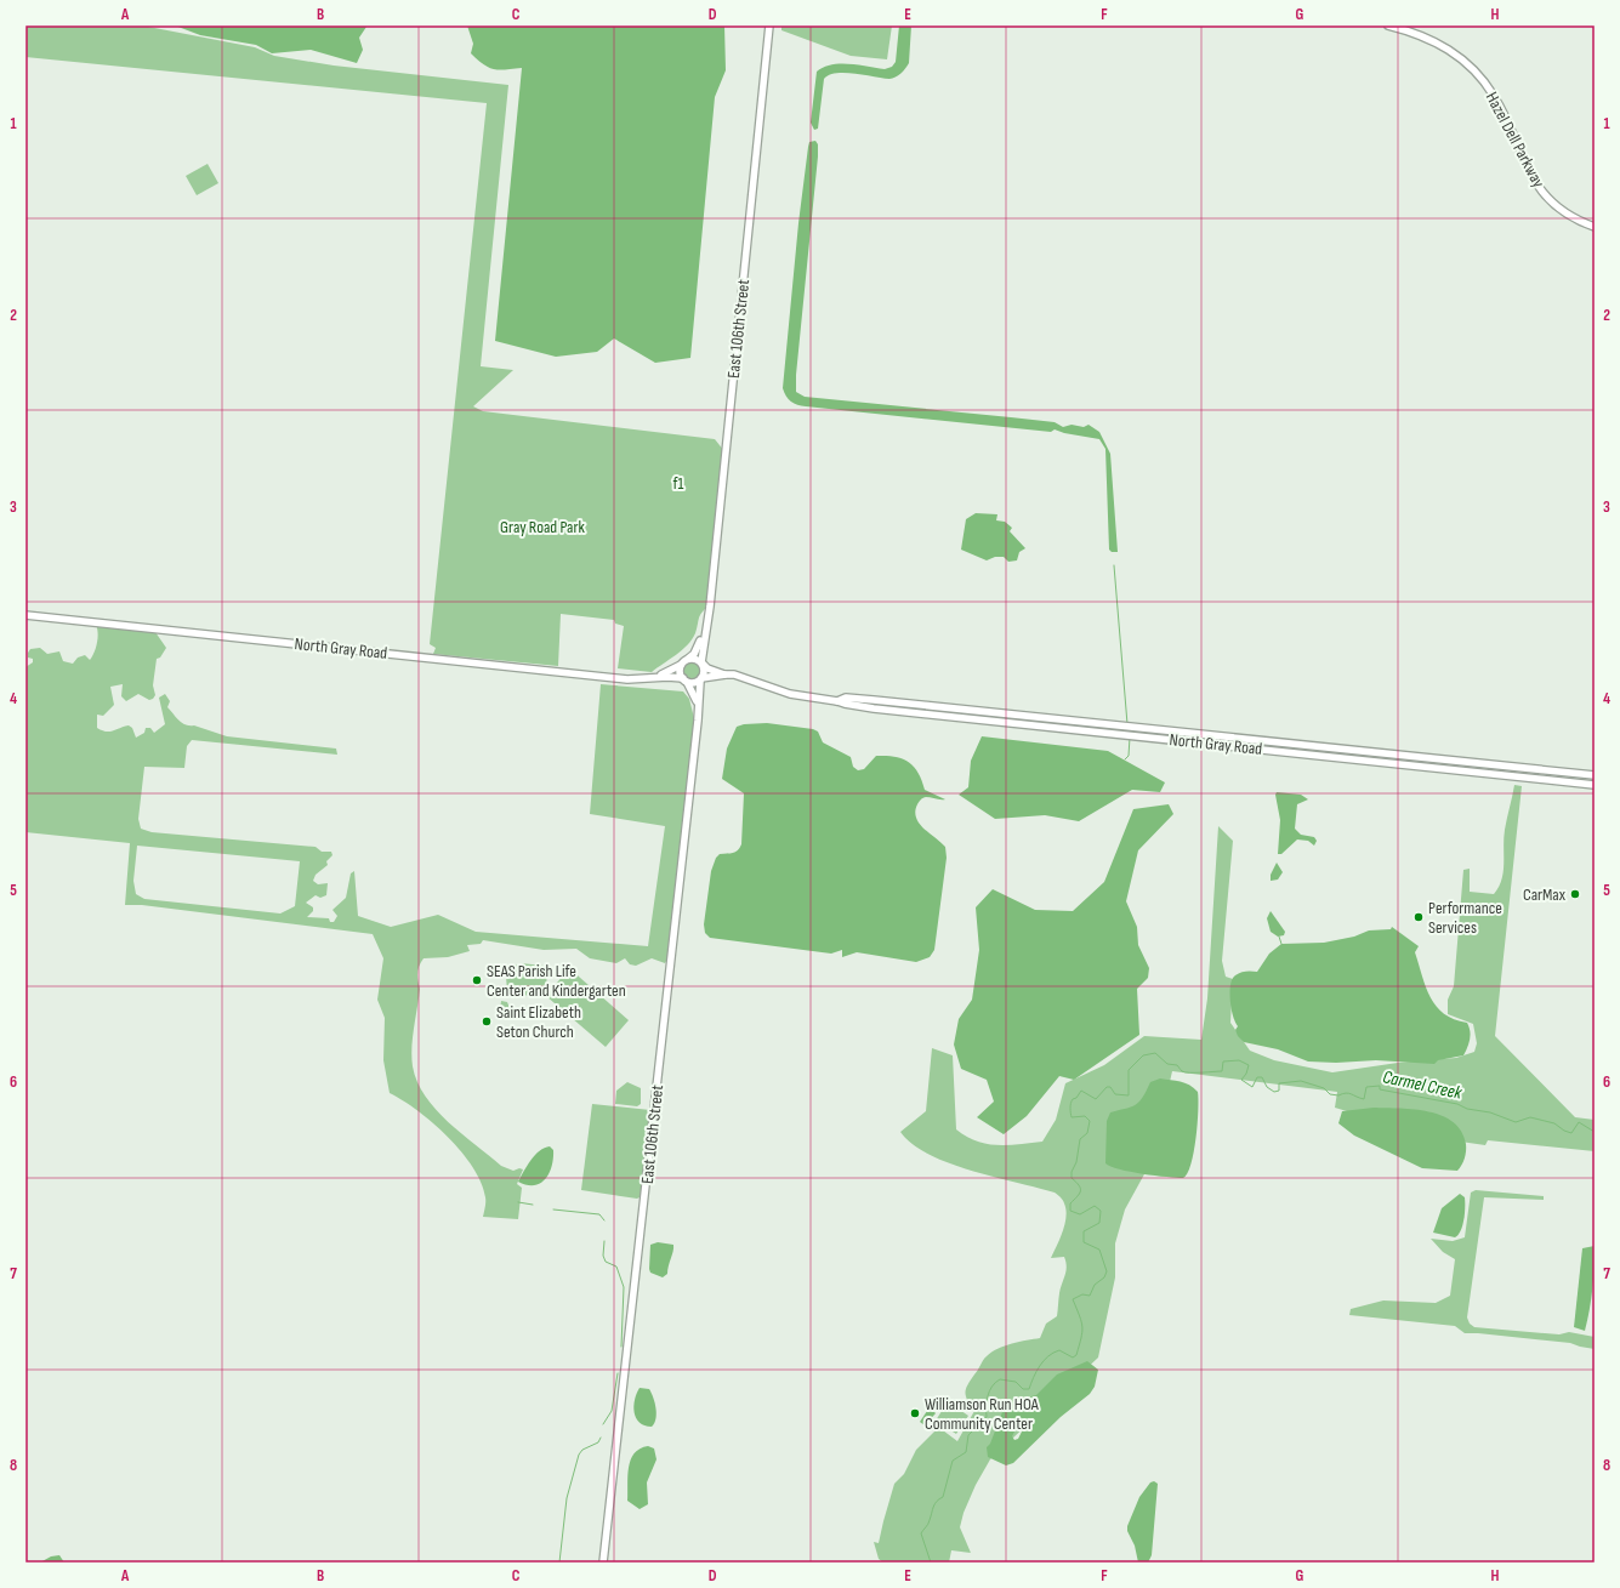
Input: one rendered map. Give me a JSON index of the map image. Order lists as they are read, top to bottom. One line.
{"streets":{"street":["Hazel Dell Parkway","East 106th Street","North Gray Road"]},"crossings":[["East 106th Street","North Gray Road"]],"water":["Carmel Creek"],"parks":["f1","Gray Road Park"],"places":["CarMax","Performance Services","SEAS Parish Life Center and Kindergarten","Saint Elizabeth Seton Church","Williamson Run HOA Community Center"],"grid":{"columns":["A","B","C","D","E","F","G","H"],"rows":["1","2","3","4","5","6","7","8"]}}
